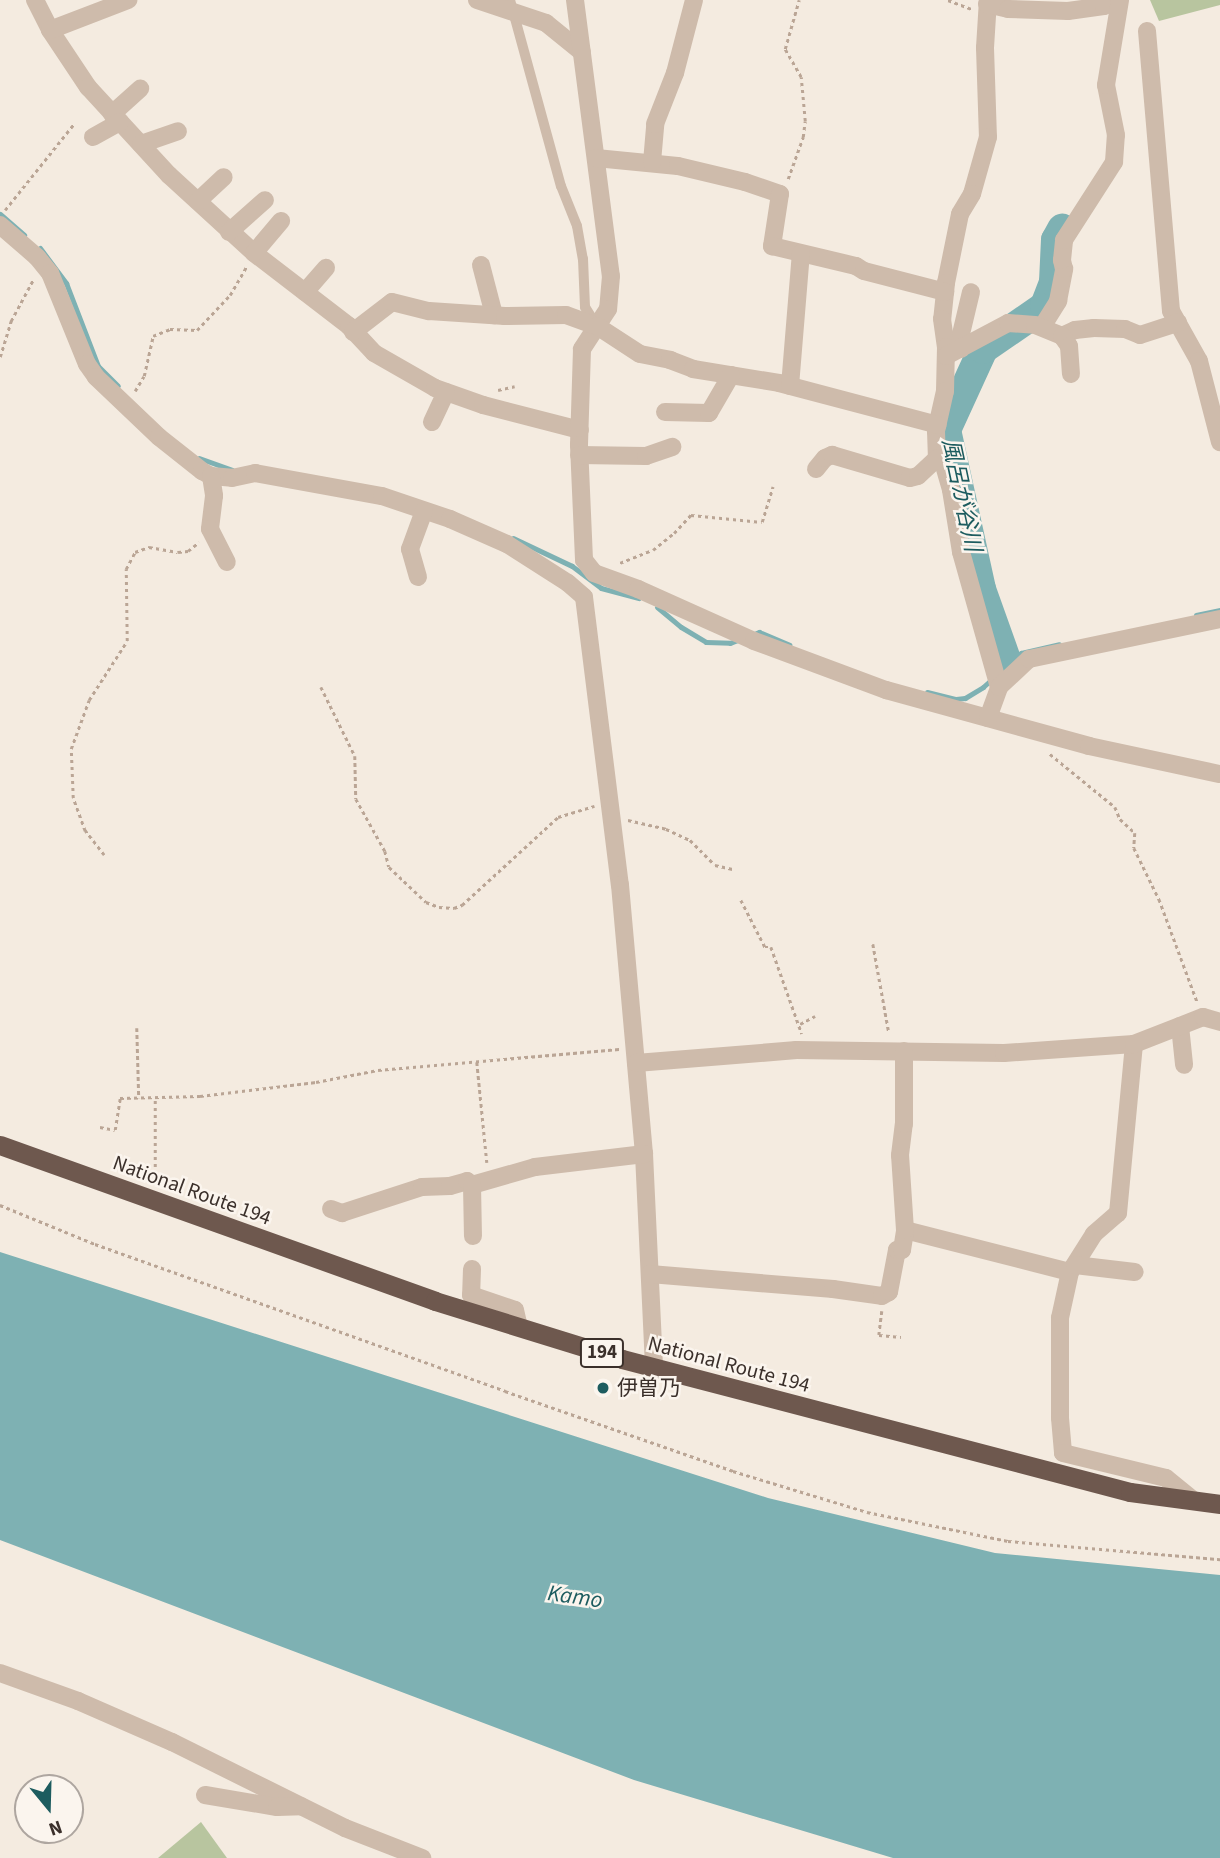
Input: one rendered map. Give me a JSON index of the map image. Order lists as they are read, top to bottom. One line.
{"streets":{"highway":["National Route 194","194"]},"water":["風呂が谷川","Kamo"],"places":["伊曽乃"],"north":"bottom"}
